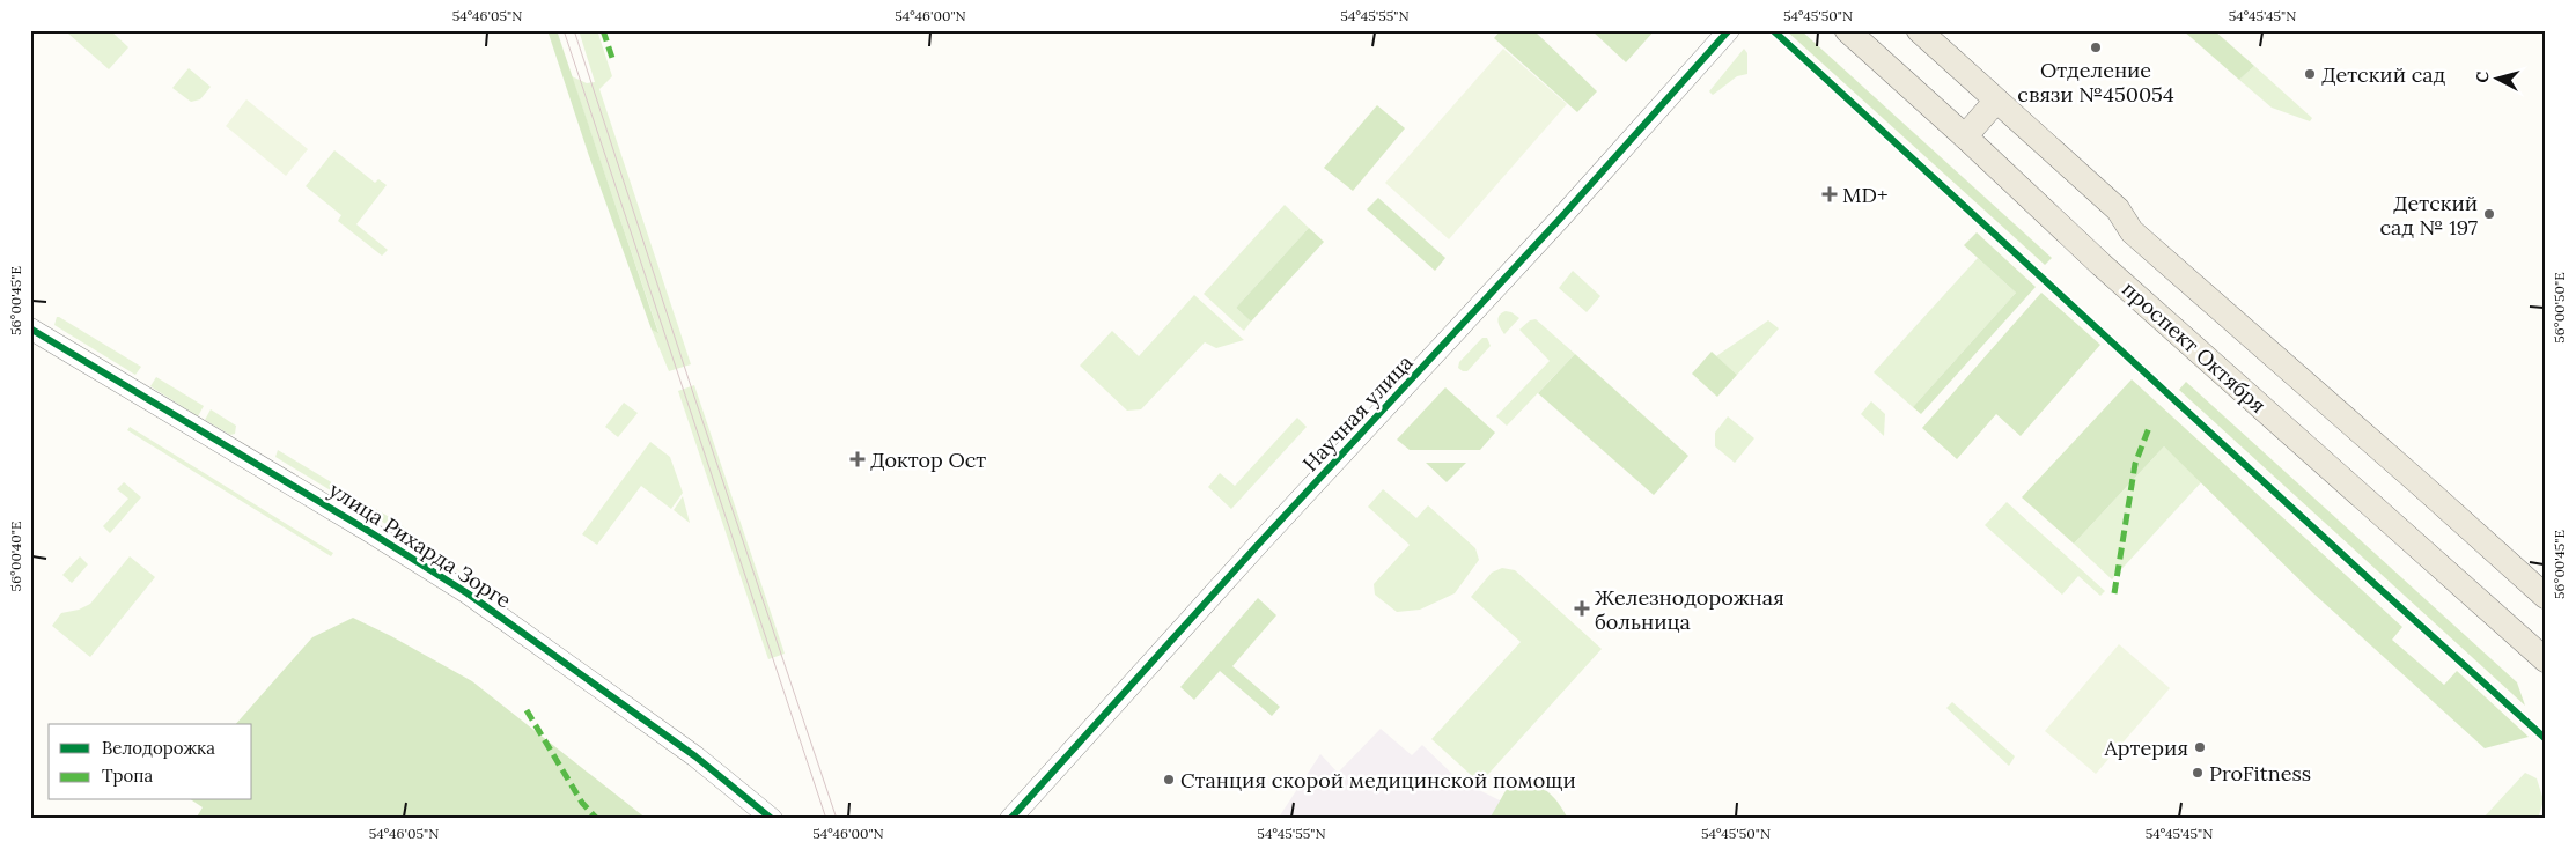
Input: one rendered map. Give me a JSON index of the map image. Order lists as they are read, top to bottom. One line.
{"streets":{"main road":["проспект Октября"],"street":["Научная улица","улица Рихарда Зорге"]},"places":{"other":["Отделение связи №450054","Детский сад","Детский сад № 197","Артерия","ProFitness","Станция скорой медицинской помощи"],"health":["MD+","Доктор Ост","Железнодорожная больница"]},"legend":["Велодорожка","Тропа"],"north":"left","coordinates":["54°46'05\"N","54°46'00\"N","54°45'55\"N","54°45'50\"N","54°45'45\"N","56°00'45\"E","56°00'50\"E","56°00'40\"E"]}
